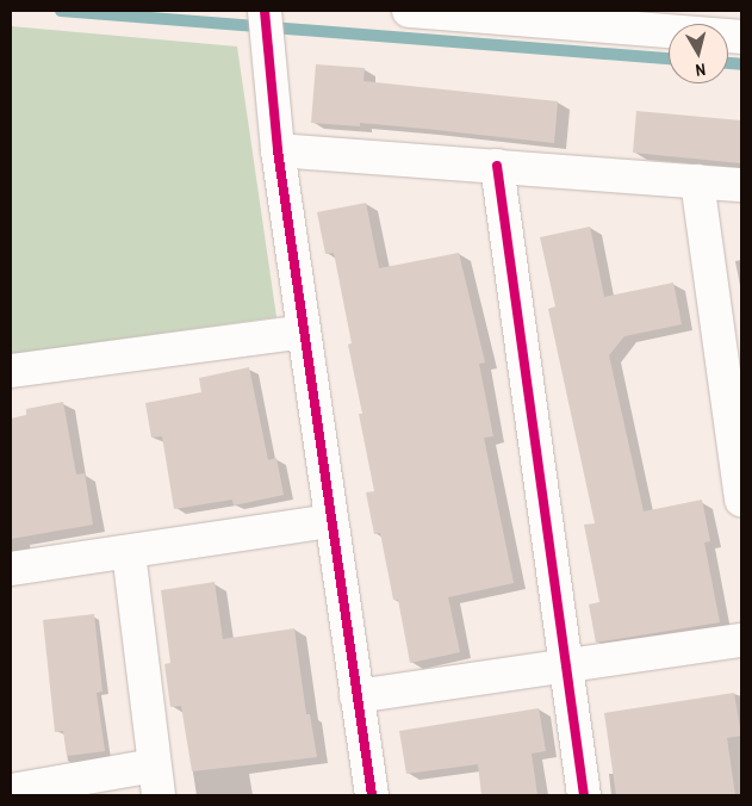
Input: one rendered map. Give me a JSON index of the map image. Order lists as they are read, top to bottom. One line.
{"north":"bottom"}
